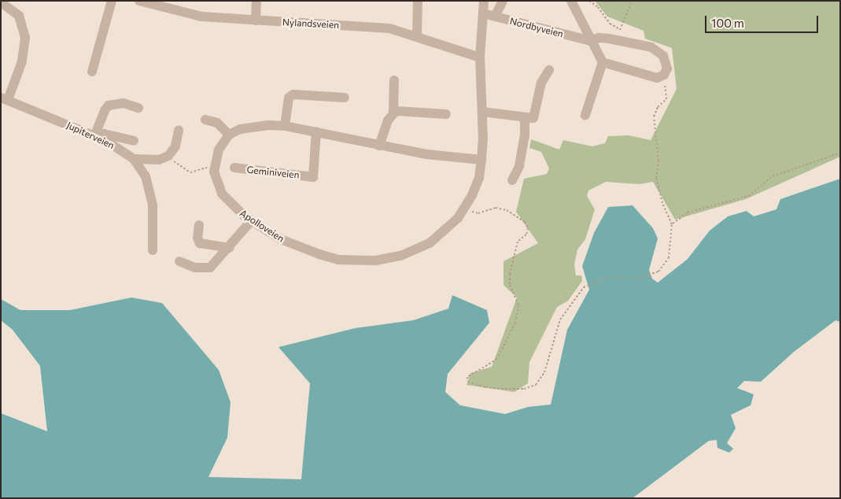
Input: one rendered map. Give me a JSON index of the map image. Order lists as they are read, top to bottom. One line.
{"streets":{"street":["Nylandsveien","Nordbyveien","Jupiterveien","Geminiveien","Apolloveien"]},"crossings":[["Nylandsveien","Apolloveien"],["Nordbyveien","Apolloveien"]],"scale_bar":"100 m"}
